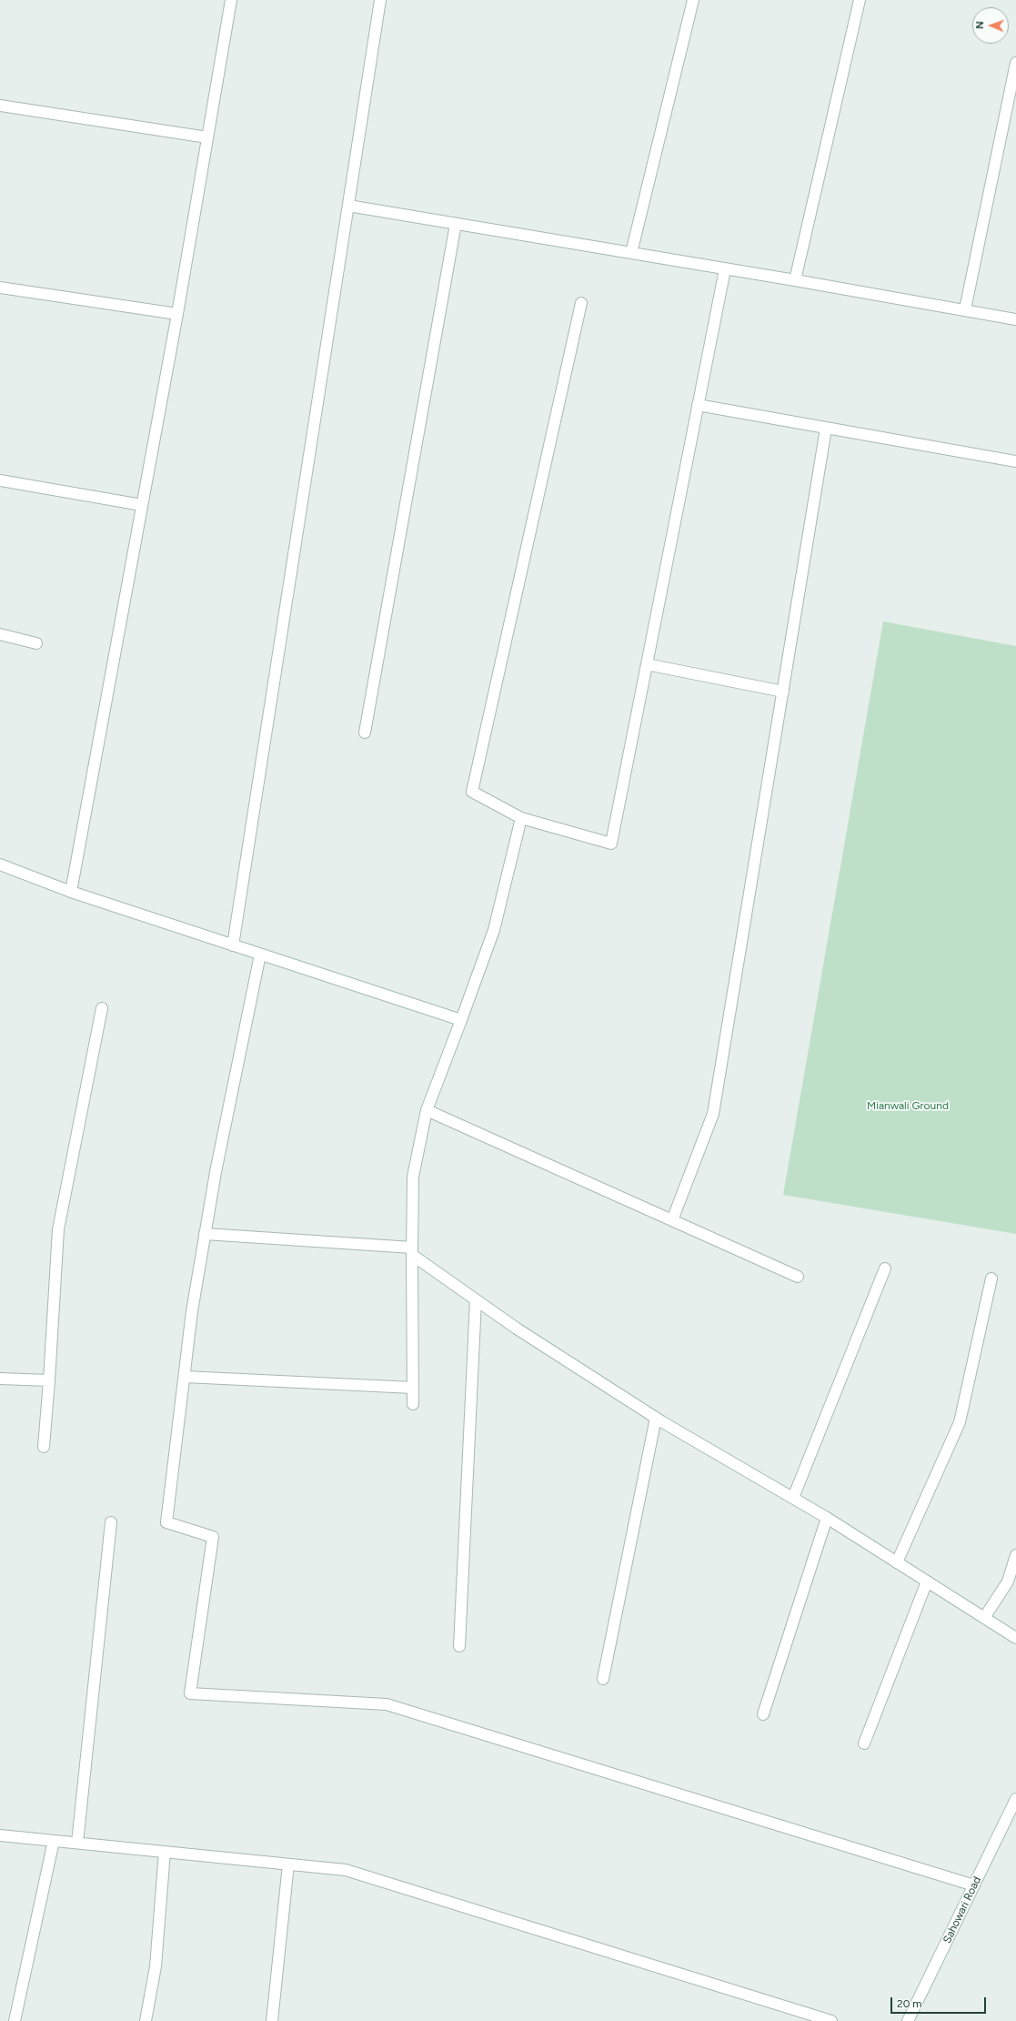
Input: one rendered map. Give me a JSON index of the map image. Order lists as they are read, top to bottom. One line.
{"streets":{"street":["Sahowari Road"]},"parks":["Mianwali Ground"],"scale_bar":"20 m","north":"left"}
